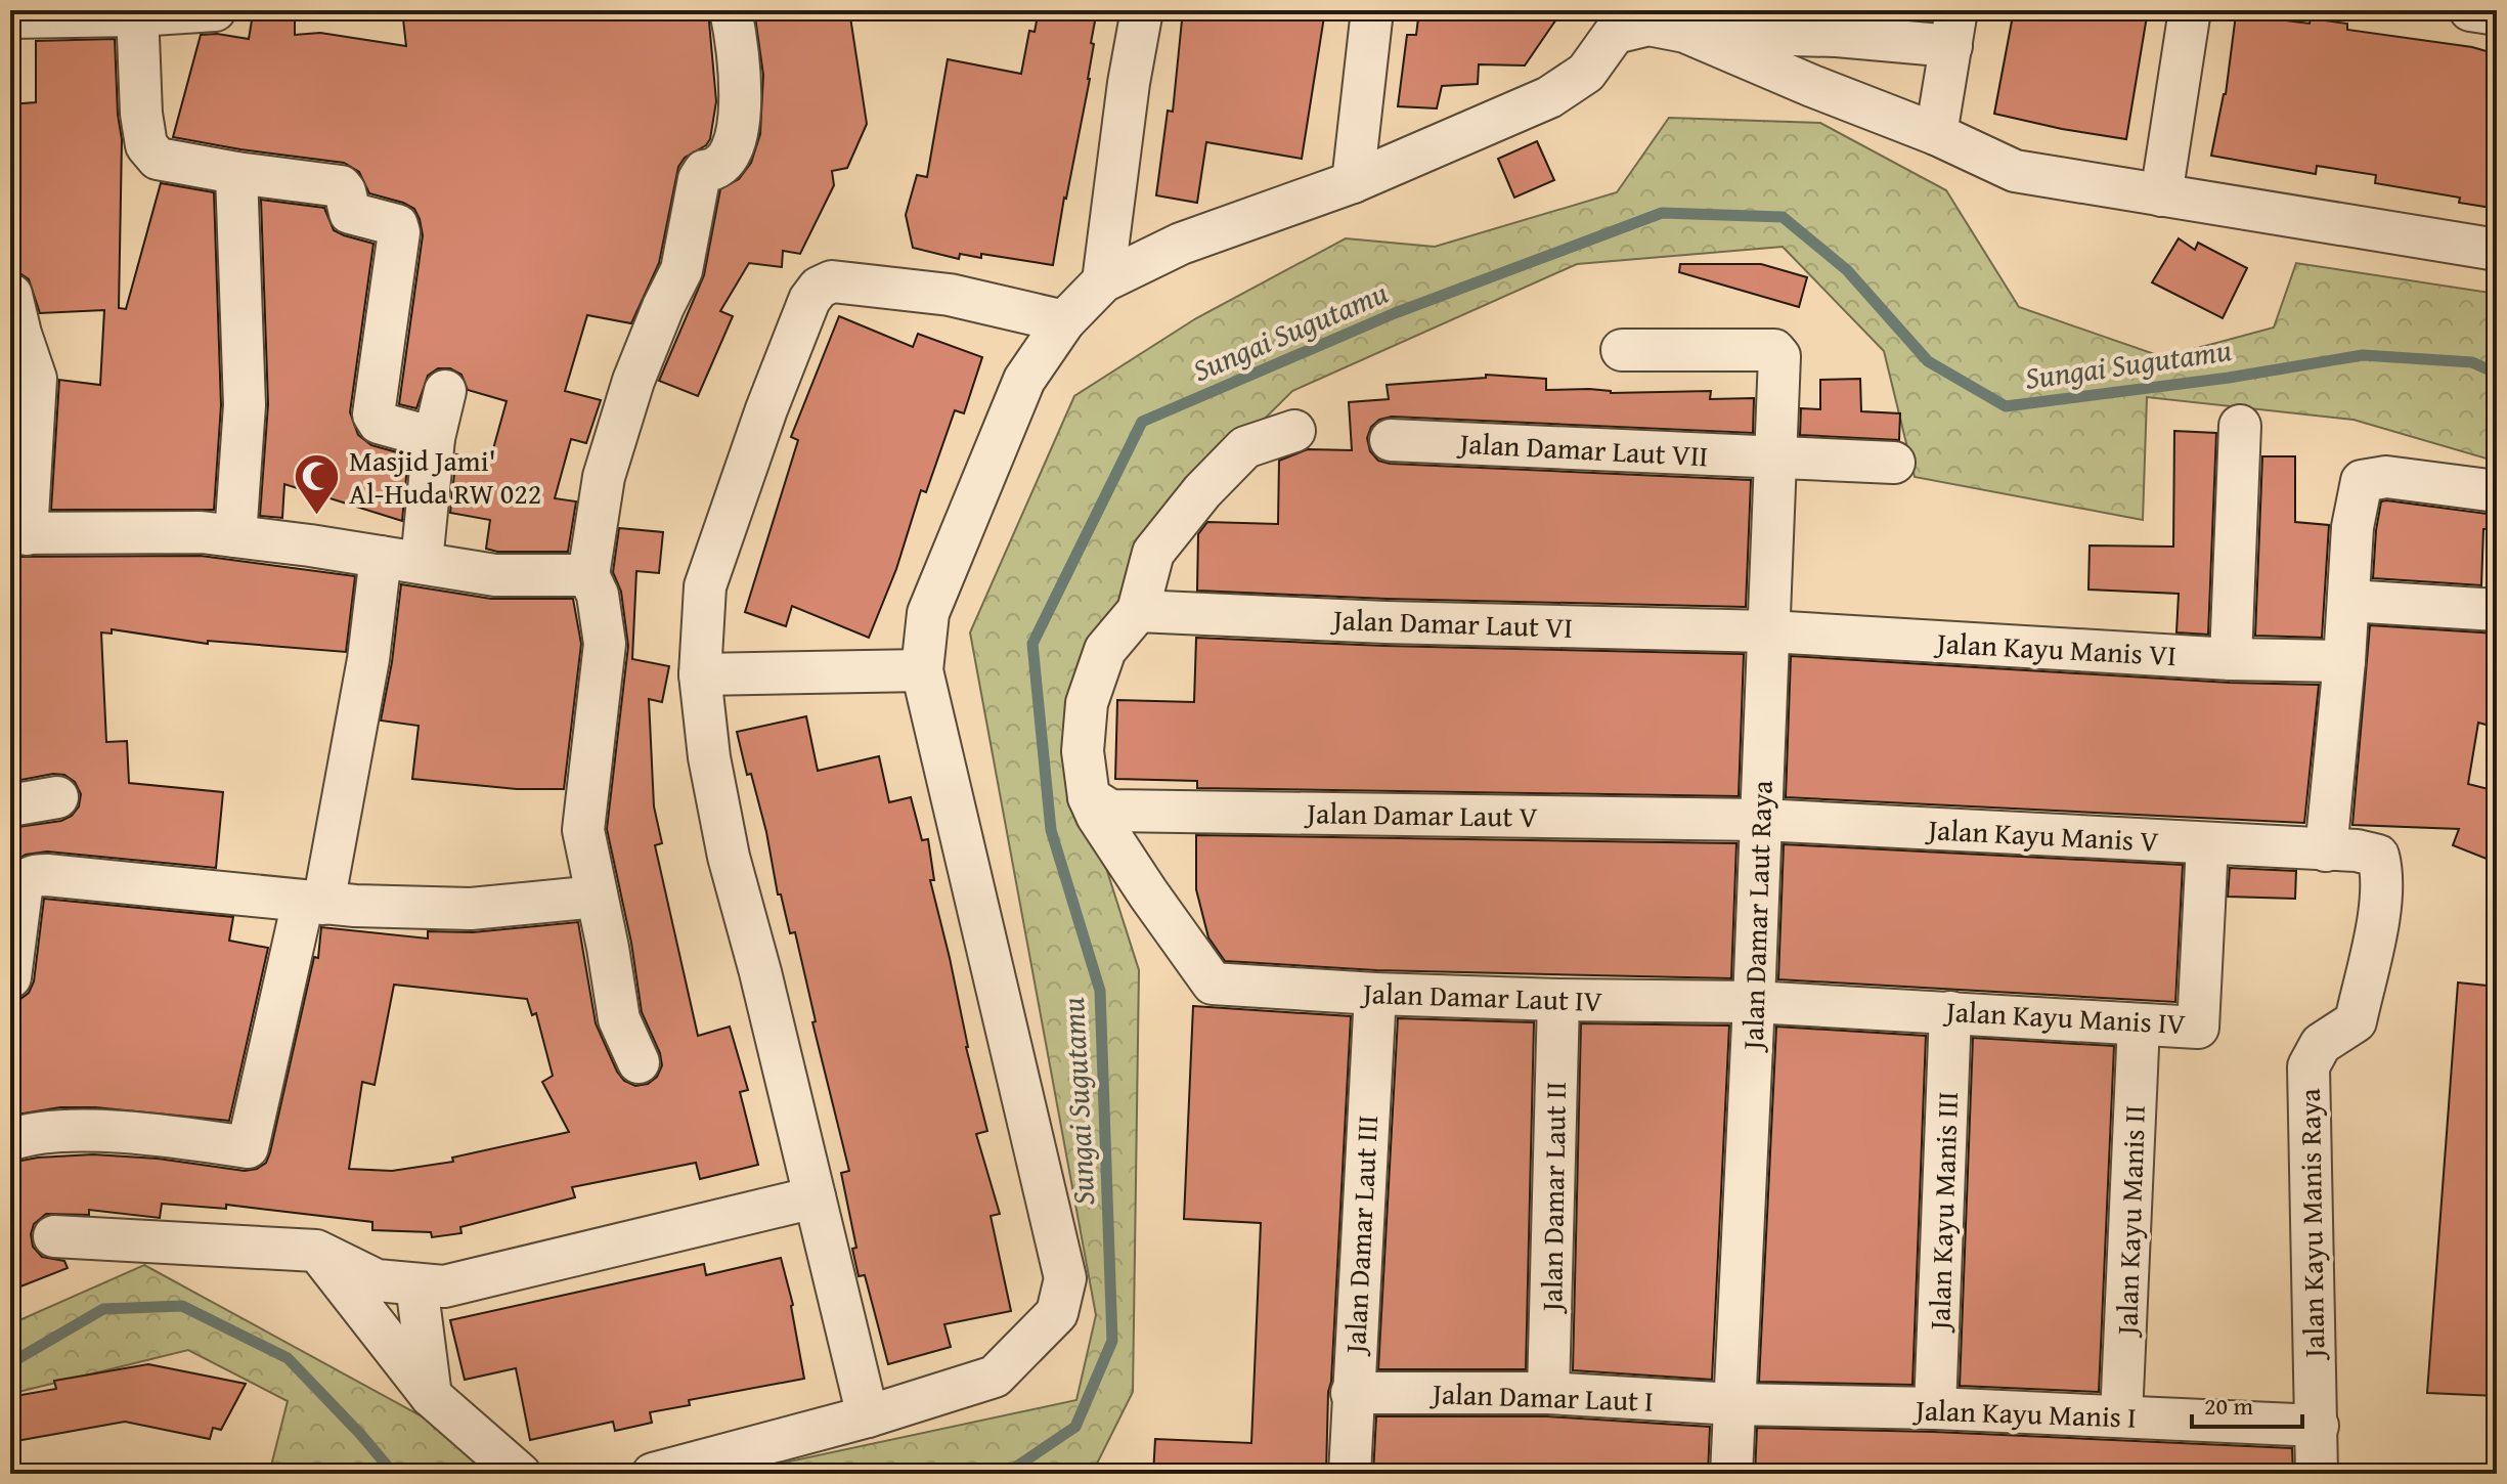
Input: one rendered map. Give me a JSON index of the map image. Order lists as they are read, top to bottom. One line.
{"streets":{"street":["Jalan Damar Laut VII","Jalan Damar Laut VI","Jalan Kayu Manis VI","Jalan Damar Laut V","Jalan Kayu Manis V","Jalan Damar Laut Raya","Jalan Damar Laut IV","Jalan Kayu Manis IV","Jalan Damar Laut II","Jalan Kayu Manis III","Jalan Kayu Manis II","Jalan Kayu Manis Raya","Jalan Damar Laut III","Jalan Damar Laut I","Jalan Kayu Manis I"]},"crossings":[["Jalan Damar Laut VII","Jalan Damar Laut Raya"],["Jalan Damar Laut VI","Jalan Kayu Manis VI"],["Jalan Damar Laut VI","Jalan Damar Laut Raya"],["Jalan Kayu Manis VI","Jalan Damar Laut Raya"],["Jalan Damar Laut V","Jalan Kayu Manis V"],["Jalan Damar Laut V","Jalan Damar Laut Raya"],["Jalan Damar Laut V","Jalan Damar Laut IV"],["Jalan Kayu Manis V","Jalan Damar Laut Raya"],["Jalan Kayu Manis V","Jalan Kayu Manis IV"],["Jalan Kayu Manis V","Jalan Kayu Manis Raya"],["Jalan Damar Laut Raya","Jalan Damar Laut IV"],["Jalan Damar Laut Raya","Jalan Kayu Manis IV"],["Jalan Damar Laut Raya","Jalan Damar Laut I"],["Jalan Damar Laut Raya","Jalan Kayu Manis I"],["Jalan Damar Laut IV","Jalan Kayu Manis IV"],["Jalan Damar Laut IV","Jalan Damar Laut II"],["Jalan Damar Laut IV","Jalan Damar Laut III"],["Jalan Kayu Manis IV","Jalan Kayu Manis III"],["Jalan Kayu Manis IV","Jalan Kayu Manis II"],["Jalan Damar Laut II","Jalan Damar Laut I"],["Jalan Kayu Manis III","Jalan Kayu Manis I"],["Jalan Kayu Manis II","Jalan Kayu Manis I"],["Jalan Kayu Manis Raya","Jalan Kayu Manis I"],["Jalan Damar Laut III","Jalan Damar Laut I"],["Jalan Damar Laut I","Jalan Kayu Manis I"]],"water":["Sungai Sugutamu"],"places":{"mosque":["Masjid Jami' Al-Huda RW 022"]},"scale_bar":"20 m"}
